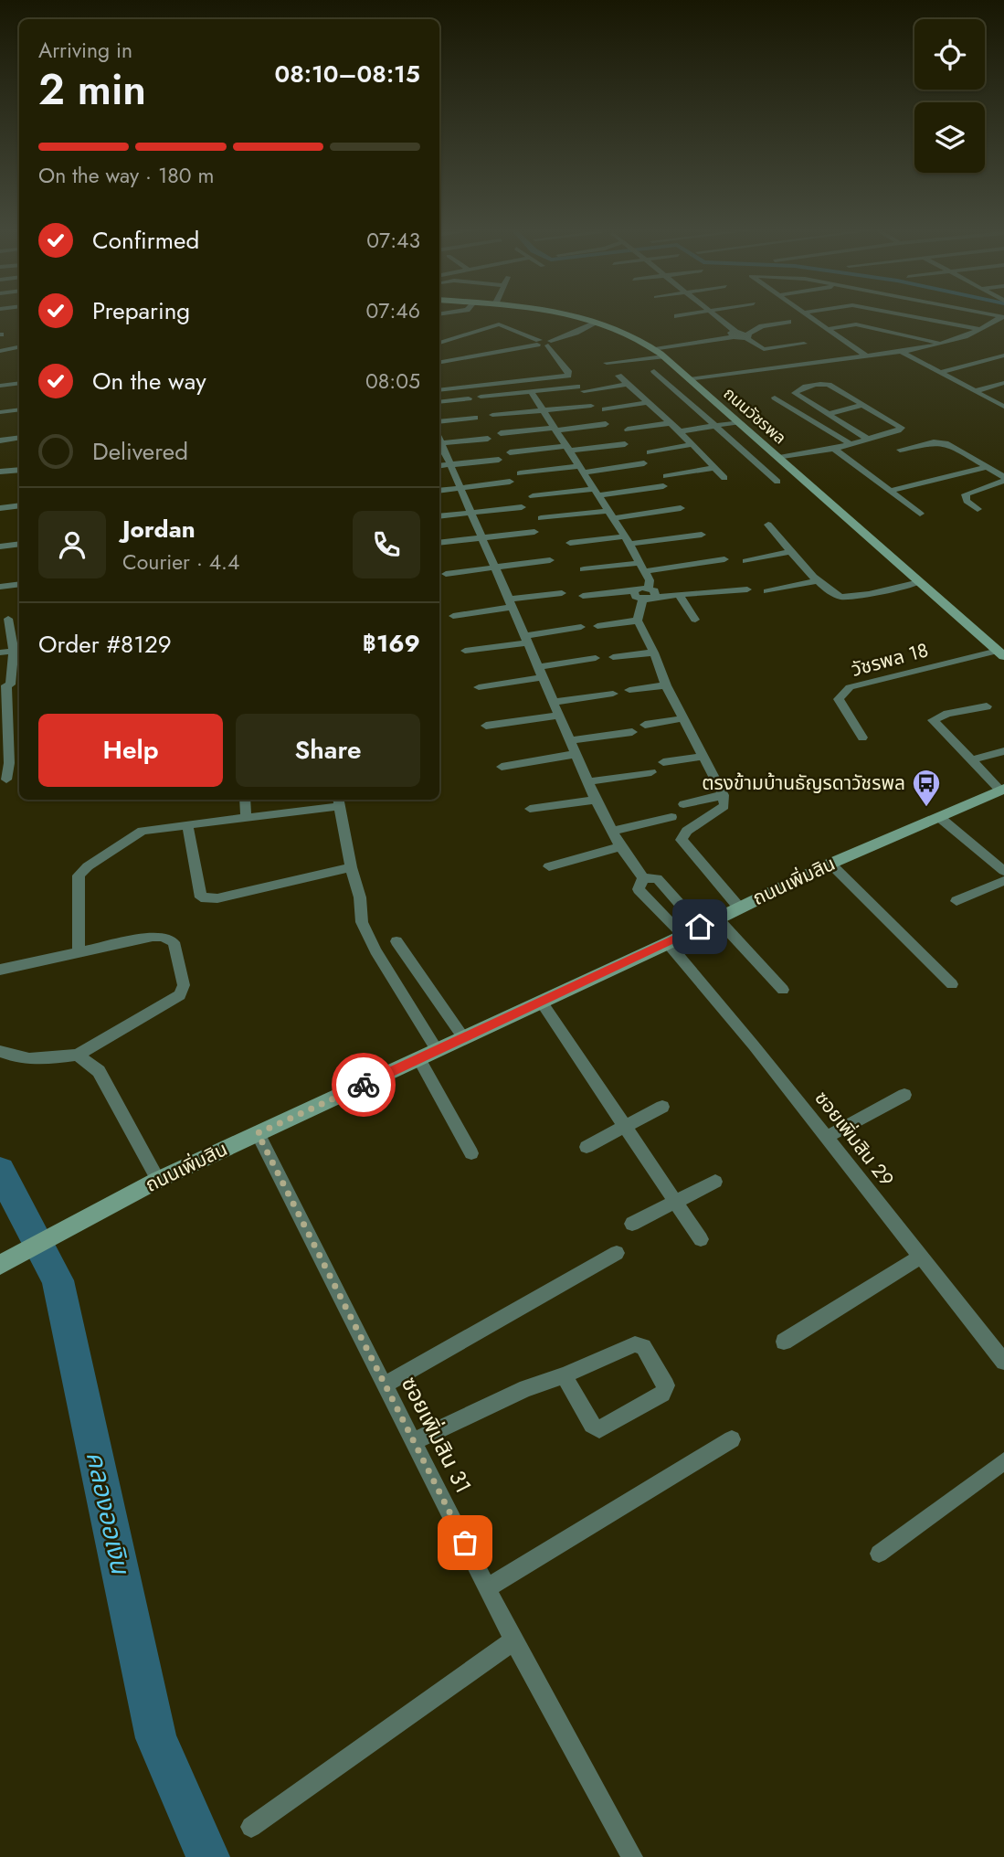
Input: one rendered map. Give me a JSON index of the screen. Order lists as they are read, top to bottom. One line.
{"streets":{"street":["ถนนวัชรพล","วัชรพล 18","ถนนเพิ่มสิน","ซอยเพิ่มสิน 29","ซอยเพิ่มสิน 31"]},"crossings":[["ถนนวัชรพล","วัชรพล 18"],["ถนนเพิ่มสิน","ซอยเพิ่มสิน 29"],["ถนนเพิ่มสิน","ซอยเพิ่มสิน 31"]],"water":["คลองออเงิน"],"places":{"bus stop":["ตรงข้ามบ้านธัญรดาวัชรพล"]},"page":{"heading":["2 min","Arriving in","08:10–08:15"],"panel":["Jordan","Courier · 4.4","Order #8129","฿169"],"bar":"On the way · 180 m","list":[["Confirmed","07:43"],["Preparing","07:46"],["On the way","08:05"],"Delivered"],"buttons":["Help","Share"]}}
